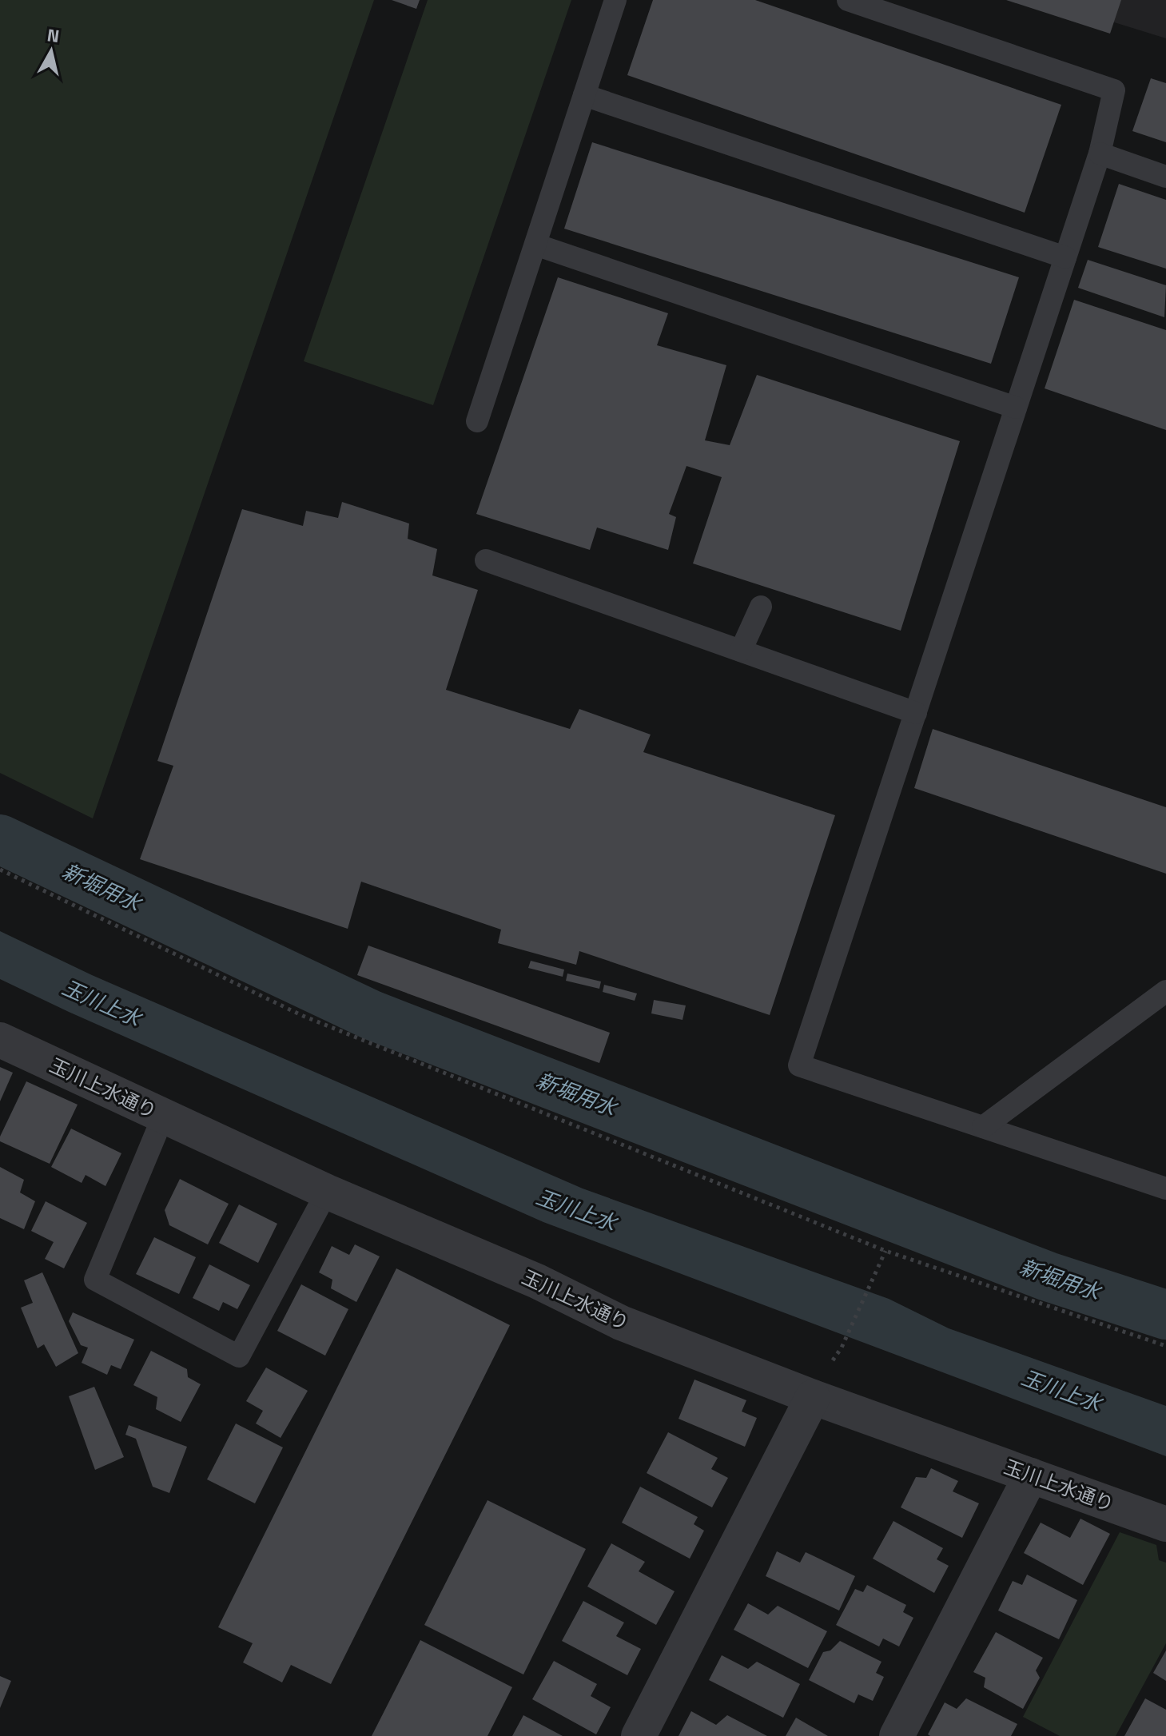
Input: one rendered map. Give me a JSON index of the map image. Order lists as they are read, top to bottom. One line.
{"streets":{"street":["玉川上水通り"]},"water":["新堀用水","玉川上水"],"north":"top"}
